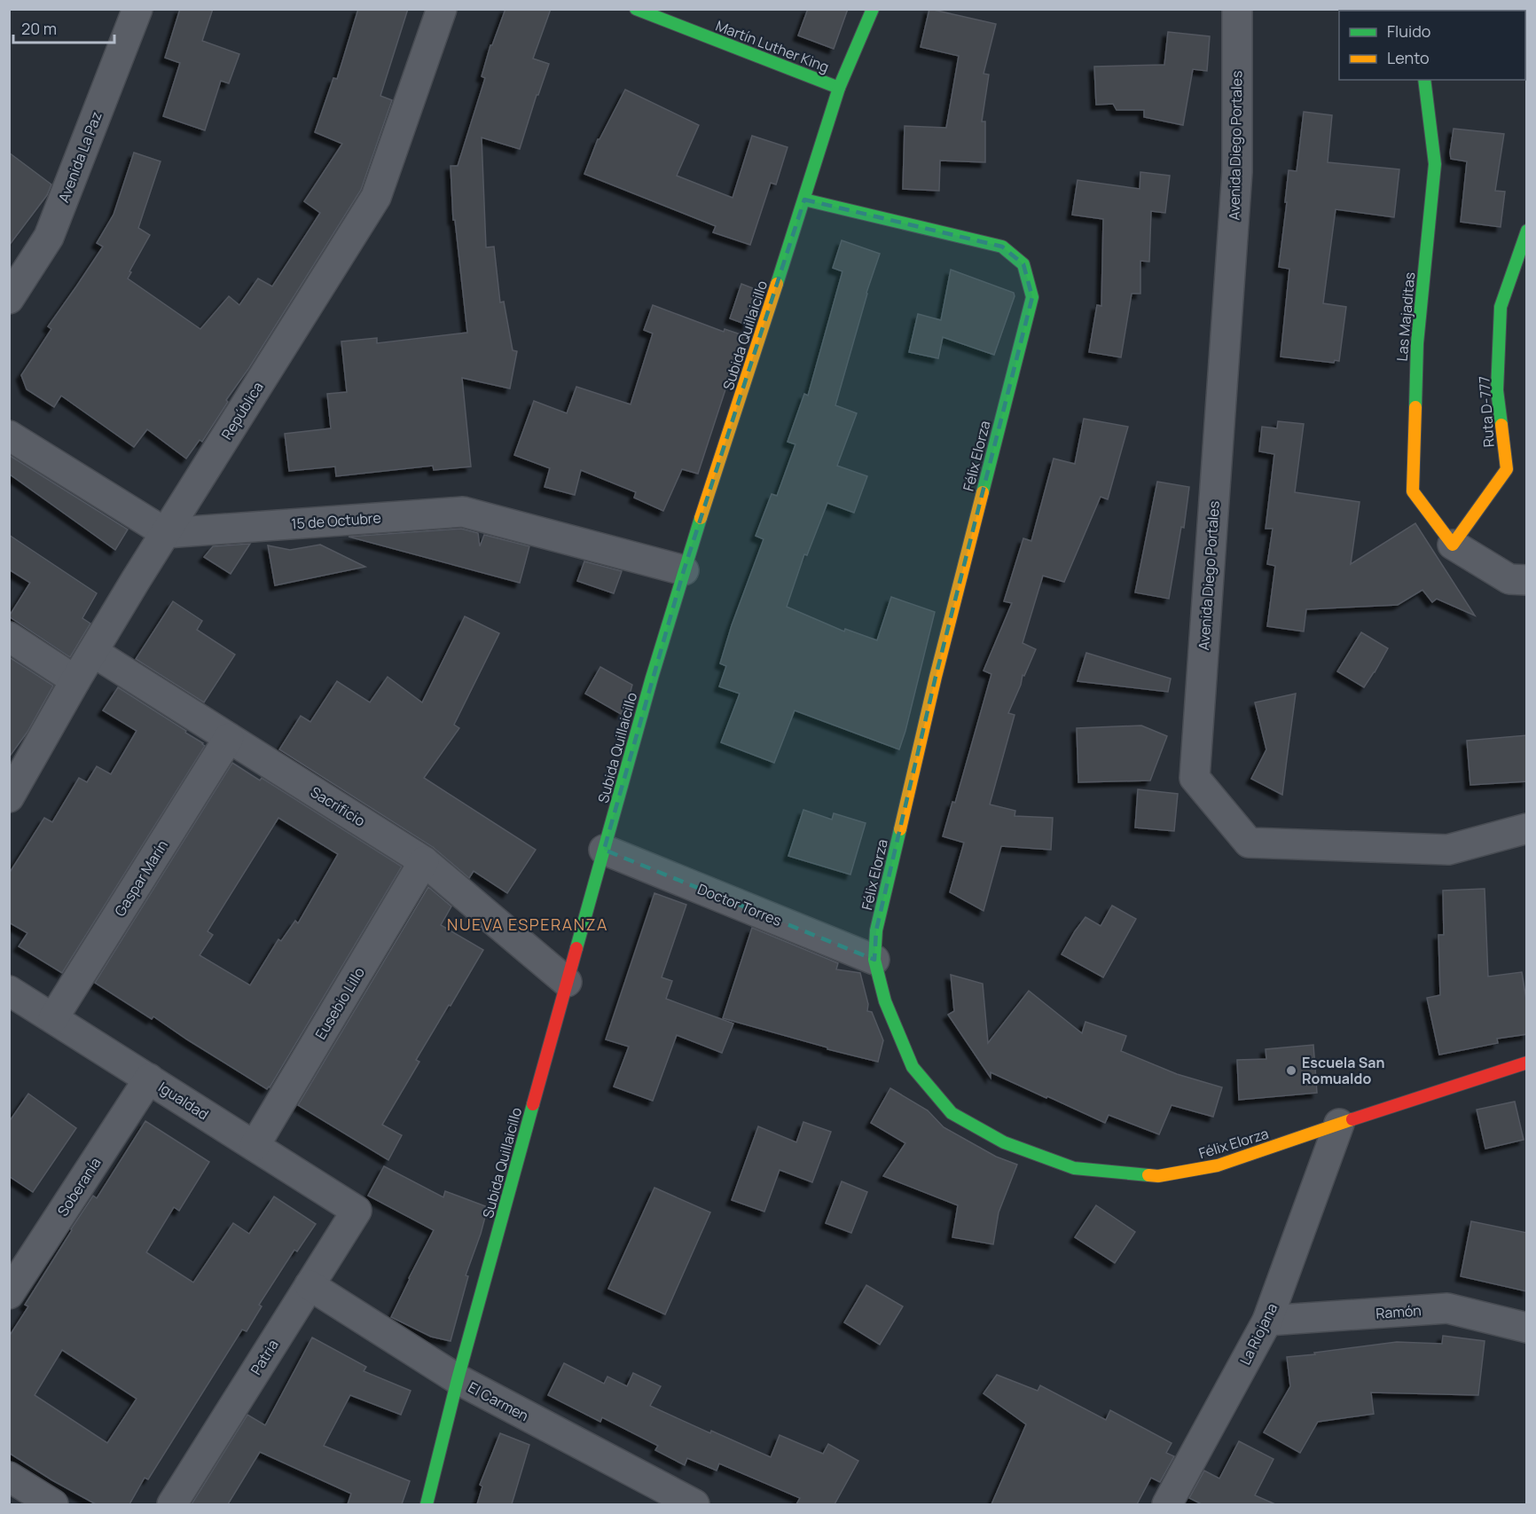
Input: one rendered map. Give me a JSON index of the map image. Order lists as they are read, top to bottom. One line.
{"streets":{"street":["Martín Luther King","Avenida Diego Portales","Avenida La Paz","Las Majaditas","Subida Quillaicillo","República","Ruta D-777","Félix Elorza","15 de Octubre","Sacrificio","Gaspar Marín","Doctor Torres","Eusebio Lillo","Igualdad","Soberanía","Ramón","La Riojana","Patria","El Carmen"]},"crossings":[["Martín Luther King","Subida Quillaicillo"],["Las Majaditas","Ruta D-777"],["Subida Quillaicillo","Félix Elorza"],["Subida Quillaicillo","15 de Octubre"],["Subida Quillaicillo","Sacrificio"],["Subida Quillaicillo","Doctor Torres"],["Subida Quillaicillo","El Carmen"],["República","15 de Octubre"],["República","Sacrificio"],["Félix Elorza","Doctor Torres"],["Félix Elorza","La Riojana"],["Sacrificio","Gaspar Marín"],["Sacrificio","Eusebio Lillo"],["Gaspar Marín","Igualdad"],["Eusebio Lillo","Igualdad"],["Igualdad","Soberanía"],["Igualdad","Patria"],["Ramón","La Riojana"],["Patria","El Carmen"]],"districts":["NUEVA ESPERANZA"],"places":["Escuela San Romualdo"],"legend":["Fluido","Lento"],"scale_bar":"20 m"}
